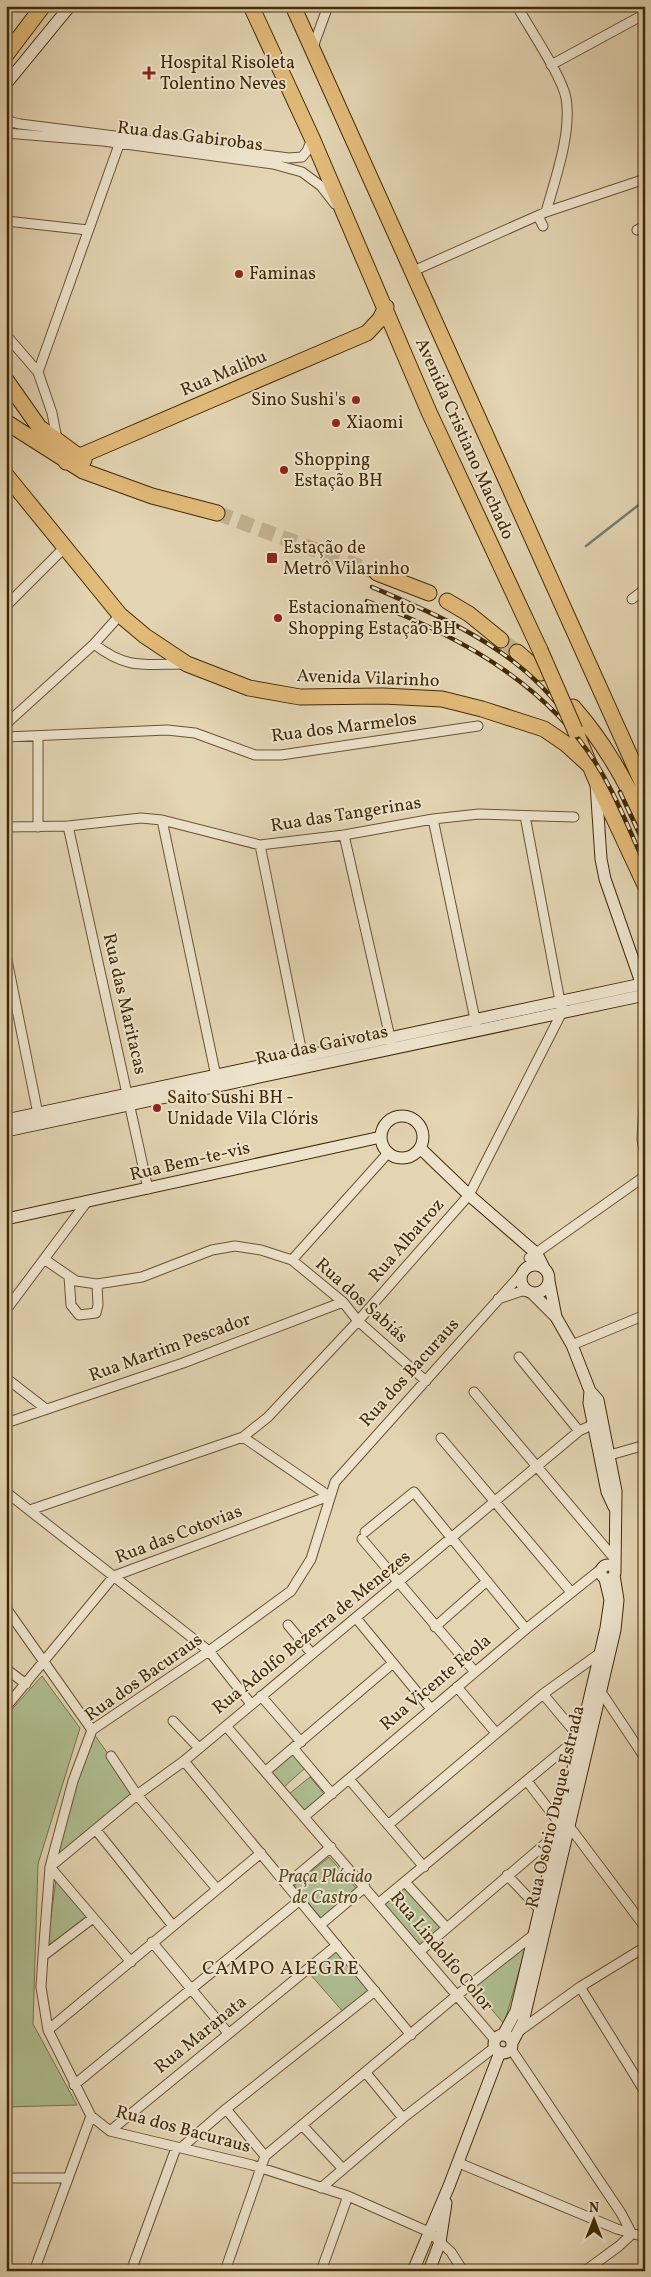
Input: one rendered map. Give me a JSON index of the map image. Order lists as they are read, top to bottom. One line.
{"streets":{"highway":["Rua Malibu","Avenida Cristiano Machado","Avenida Vilarinho"],"street":["Rua das Gabirobas","Rua dos Marmelos","Rua das Tangerinas","Rua das Maritacas","Rua das Gaivotas","Rua Bem-te-vis","Rua Albatroz","Rua dos Sabiás","Rua Martim Pescador","Rua dos Bacuraus","Rua das Cotovias","Rua Adolfo Bezerra de Menezes","Rua Vicente Feola","Rua Osório Duque Estrada","Rua Lindolfo Color","Rua Maranata"]},"crossings":[["Rua das Gabirobas","Avenida Cristiano Machado"],["Rua Malibu","Avenida Cristiano Machado"],["Avenida Cristiano Machado","Avenida Vilarinho"],["Rua das Tangerinas","Rua das Maritacas"],["Rua das Maritacas","Rua das Gaivotas"],["Rua das Maritacas","Rua Bem-te-vis"],["Rua das Gaivotas","Rua Albatroz"],["Rua Albatroz","Rua dos Sabiás"],["Rua dos Sabiás","Rua Martim Pescador"],["Rua dos Sabiás","Rua dos Bacuraus"],["Rua dos Bacuraus","Rua das Cotovias"],["Rua dos Bacuraus","Rua Adolfo Bezerra de Menezes"],["Rua dos Bacuraus","Rua Osório Duque Estrada"],["Rua dos Bacuraus","Rua Maranata"],["Rua Adolfo Bezerra de Menezes","Rua Osório Duque Estrada"],["Rua Adolfo Bezerra de Menezes","Rua Lindolfo Color"],["Rua Vicente Feola","Rua Osório Duque Estrada"],["Rua Vicente Feola","Rua Lindolfo Color"],["Rua Osório Duque Estrada","Rua Lindolfo Color"]],"districts":["CAMPO ALEGRE"],"parks":["Praça Plácido de Castro"],"places":{"health":["Hospital Risoleta Tolentino Neves"],"other":["Faminas","Sino Sushi's","Xiaomi","Shopping Estação BH","Estacionamento Shopping Estação BH","Saito Sushi BH - Unidade Vila Clóris"],"transit":["Estação de Metrô Vilarinho"]},"north":"top"}
